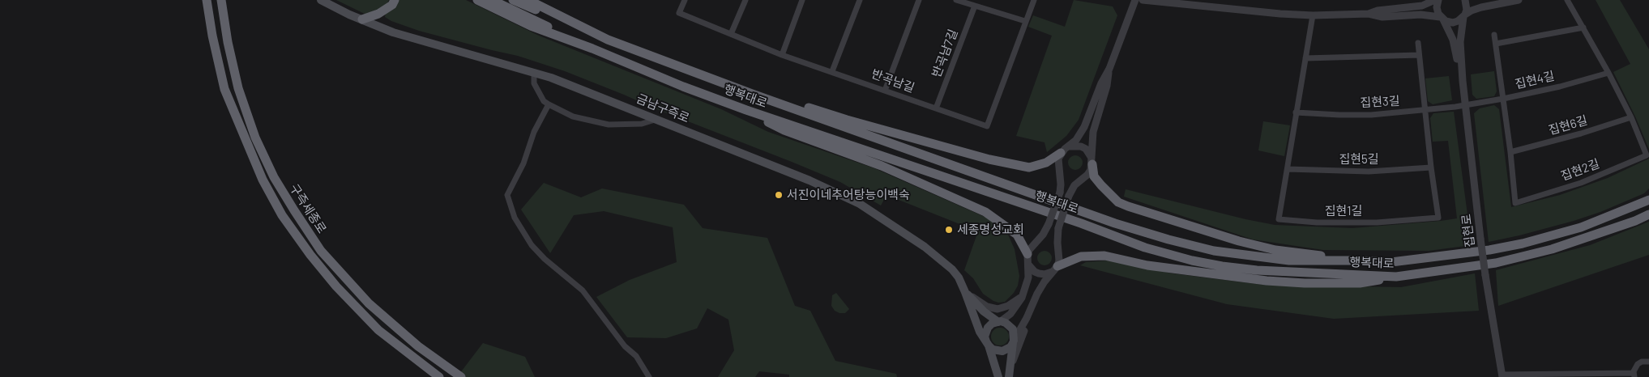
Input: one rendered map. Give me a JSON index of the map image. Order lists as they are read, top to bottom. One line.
{"streets":{"highway":["행복대로","구즉세종로"],"main road":["금남구즉로"],"street":["반곡남7길","집현4길","반곡남길","집현3길","집현6길","집현5길","집현2길","집현1길","집현로"]},"crossings":[["반곡남7길","반곡남길"],["집현4길","집현3길"],["집현4길","집현2길"],["집현4길","집현로"],["집현3길","집현1길"],["집현3길","집현로"],["집현6길","집현2길"],["집현5길","집현1길"]],"places":["서진이네추어탕능이백숙","세종명성교회"]}
